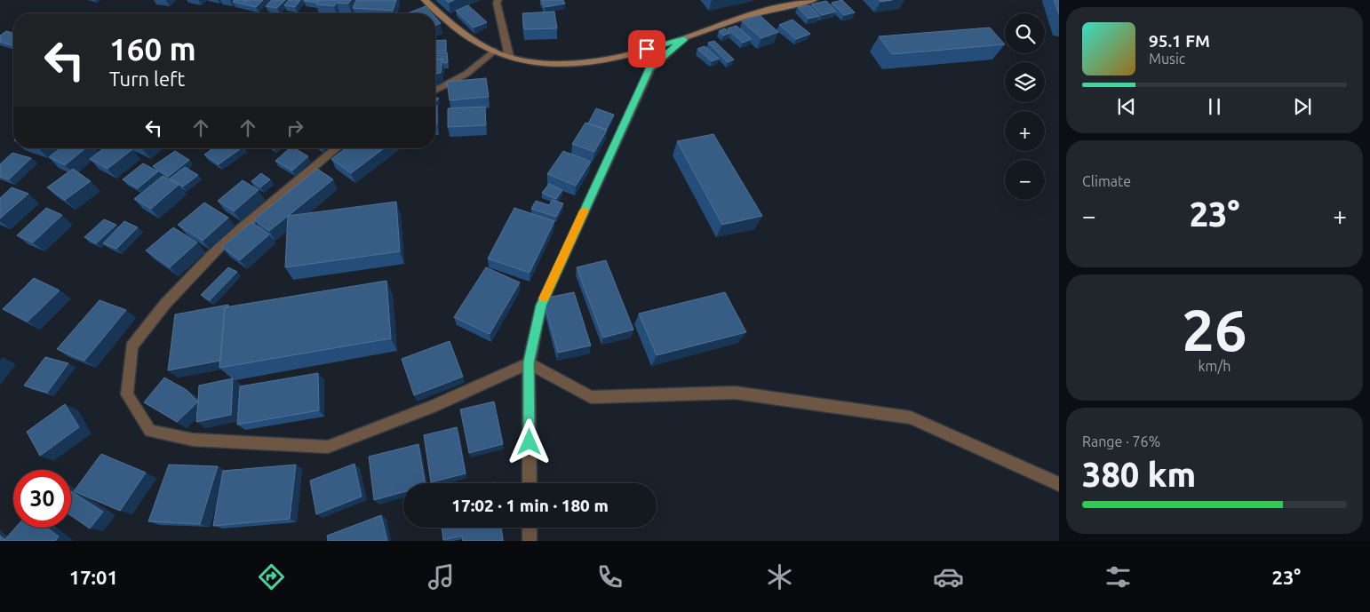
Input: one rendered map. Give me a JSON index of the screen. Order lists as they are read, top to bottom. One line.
{"page":{"map_buttons":["+","−"],"turn":["160 m","Turn left"],"song":["95.1 FM","Music"],"tile":["Climate",["26","km/h"],["Range · 76%","380 km"]],"heat":["−","23°","+"],"limit":"30","trip":"17:02 · 1 min · 180 m","tabs":["17:01","23°"]}}
